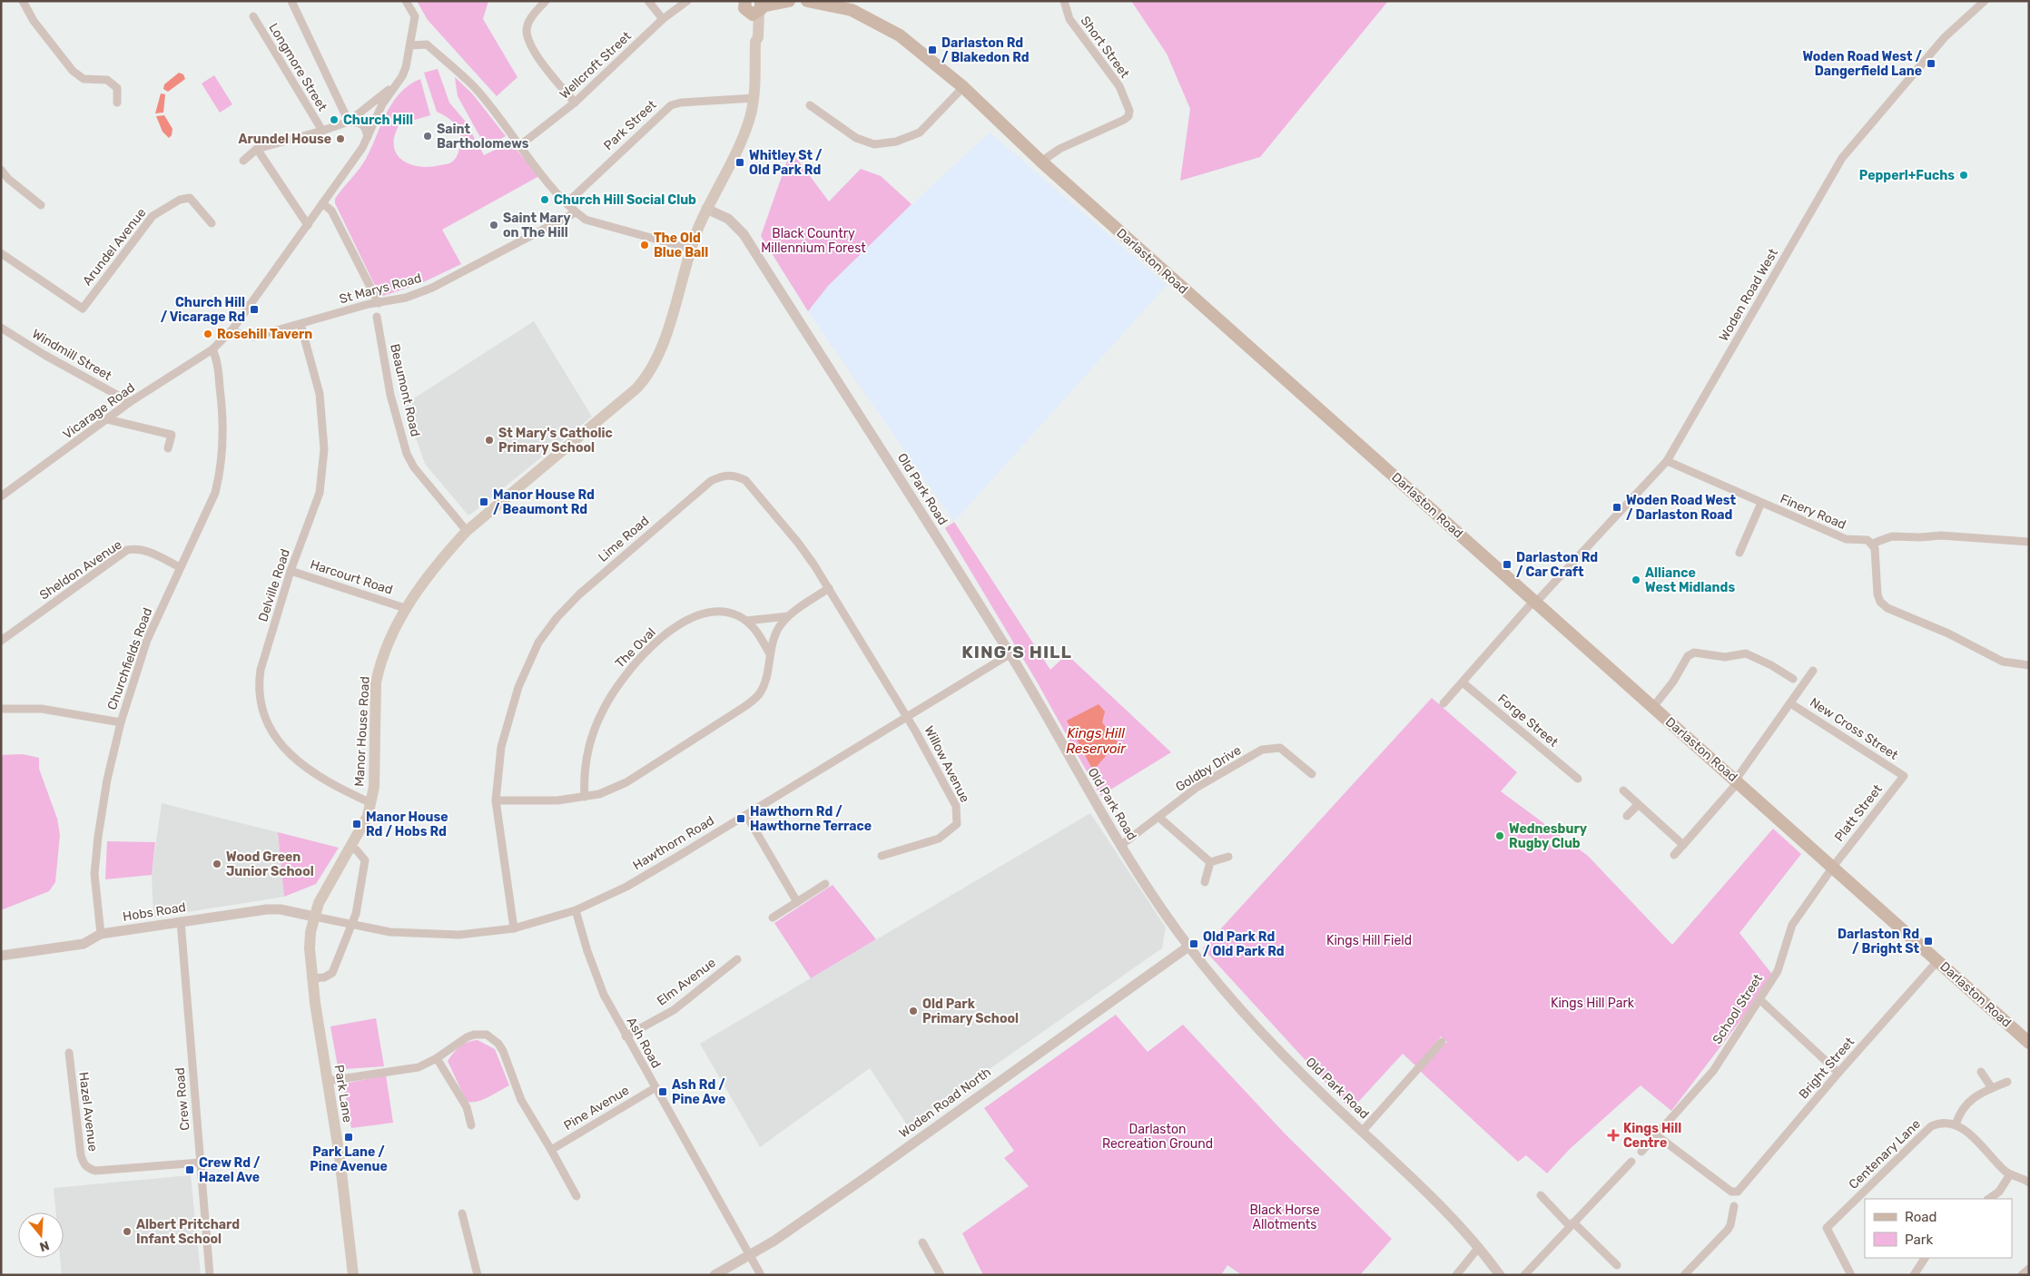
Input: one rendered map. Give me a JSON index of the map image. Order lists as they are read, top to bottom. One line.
{"streets":{"main road":["Darlaston Road","Manor House Road","Park Lane"],"street":["Short Street","Wellcroft Street","Longmore Street","Park Street","Arundel Avenue","St Marys Road","Woden Road West","Windmill Street","Beaumont Road","Vicarage Road","Old Park Road","Finery Road","Lime Road","Sheldon Avenue","Harcourt Road","Delville Road","The Oval","Churchfields Road","Forge Street","New Cross Street","Willow Avenue","Goldby Drive","Platt Street","Hawthorn Road","Hobs Road","Elm Avenue","School Street","Ash Road","Bright Street","Crew Road","Woden Road North","Pine Avenue","Hazel Avenue","Centenary Lane"]},"crossings":[["Short Street","Darlaston Road"],["Park Street","Manor House Road"],["Darlaston Road","Woden Road West"],["Darlaston Road","Platt Street"],["Darlaston Road","School Street"],["Darlaston Road","Bright Street"],["St Marys Road","Delville Road"],["Woden Road West","Finery Road"],["Windmill Street","Vicarage Road"],["Beaumont Road","Manor House Road"],["Vicarage Road","Churchfields Road"],["Old Park Road","Manor House Road"],["Old Park Road","Goldby Drive"],["Old Park Road","Hawthorn Road"],["Old Park Road","Woden Road North"],["Lime Road","Willow Avenue"],["Lime Road","Hawthorn Road"],["Sheldon Avenue","Churchfields Road"],["Harcourt Road","Delville Road"],["Harcourt Road","Manor House Road"],["Delville Road","Manor House Road"],["Churchfields Road","Hobs Road"],["New Cross Street","Platt Street"],["Manor House Road","Hawthorn Road"],["Manor House Road","Hobs Road"],["Manor House Road","Park Lane"],["Willow Avenue","Hawthorn Road"],["Platt Street","School Street"],["Hawthorn Road","Hobs Road"],["Hawthorn Road","Ash Road"],["Hawthorn Road","Park Lane"],["Hobs Road","Park Lane"],["Hobs Road","Crew Road"],["Elm Avenue","Ash Road"],["School Street","Bright Street"],["Ash Road","Woden Road North"],["Ash Road","Pine Avenue"],["Crew Road","Hazel Avenue"]],"districts":["KING’S HILL"],"water":["Kings Hill Reservoir"],"parks":["Black Country Millennium Forest","Kings Hill Field","Kings Hill Park","Darlaston Recreation Ground","Black Horse Allotments"],"places":{"transit":["Darlaston Rd / Blakedon Rd","Woden Road West / Dangerfield Lane","Whitley St / Old Park Rd","Church Hill / Vicarage Rd","Manor House Rd / Beaumont Rd","Woden Road West / Darlaston Road","Darlaston Rd / Car Craft","Hawthorn Rd / Hawthorne Terrace","Manor House Rd / Hobs Rd","Darlaston Rd / Bright St","Old Park Rd / Old Park Rd","Ash Rd / Pine Ave","Park Lane / Pine Avenue","Crew Rd / Hazel Ave"],"other":["Church Hill","Saint Bartholomews","Arundel House","Pepperl+Fuchs","Church Hill Social Club","Saint Mary on The Hill","The Old Blue Ball","Rosehill Tavern","St Mary's Catholic Primary School","Alliance West Midlands","Wednesbury Rugby Club","Wood Green Junior School","Old Park Primary School","Albert Pritchard Infant School"],"health":["Kings Hill Centre"]},"legend":["Road","Park"],"north":"bottom"}
